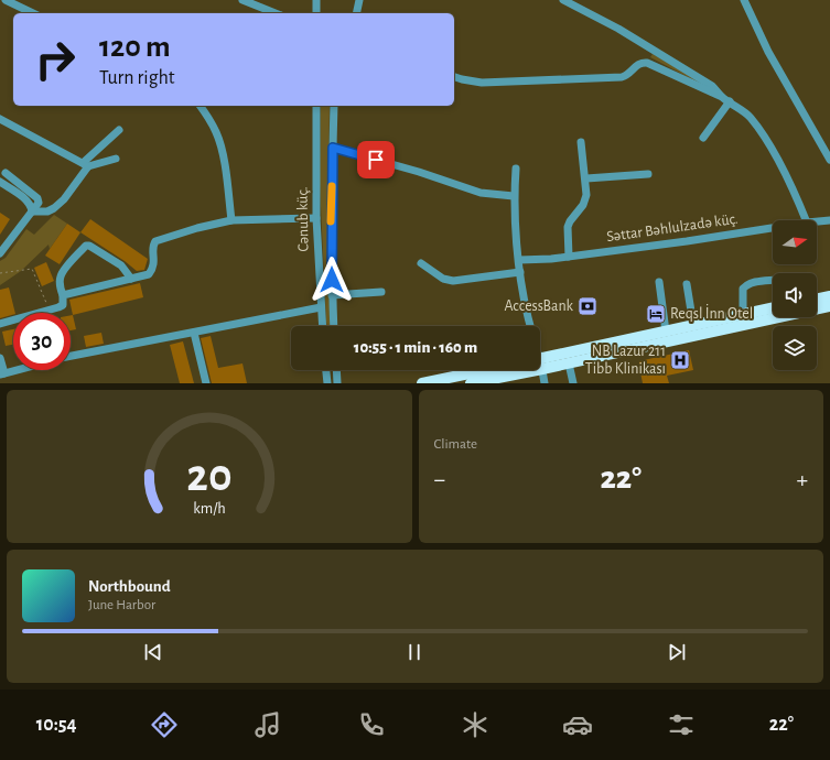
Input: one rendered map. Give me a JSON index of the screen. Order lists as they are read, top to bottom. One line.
{"streets":{"street":["Cənub küç.","Səttar Bəhlulzadə küç."]},"places":{"bank":["AccessBank"],"hotel":["Reqsl İnn Otel"],"hospital":["NB Lazur 211 Tibb Klinikası"]},"north":"right","page":{"turn":["120 m","Turn right"],"limit":"30","trip":"10:55 · 1 min · 160 m","tile":"Climate","heat":["−","22°","+"],"song":["Northbound","June Harbor"],"tabs":["10:54","22°"],"gauge":["20","km/h"]}}
